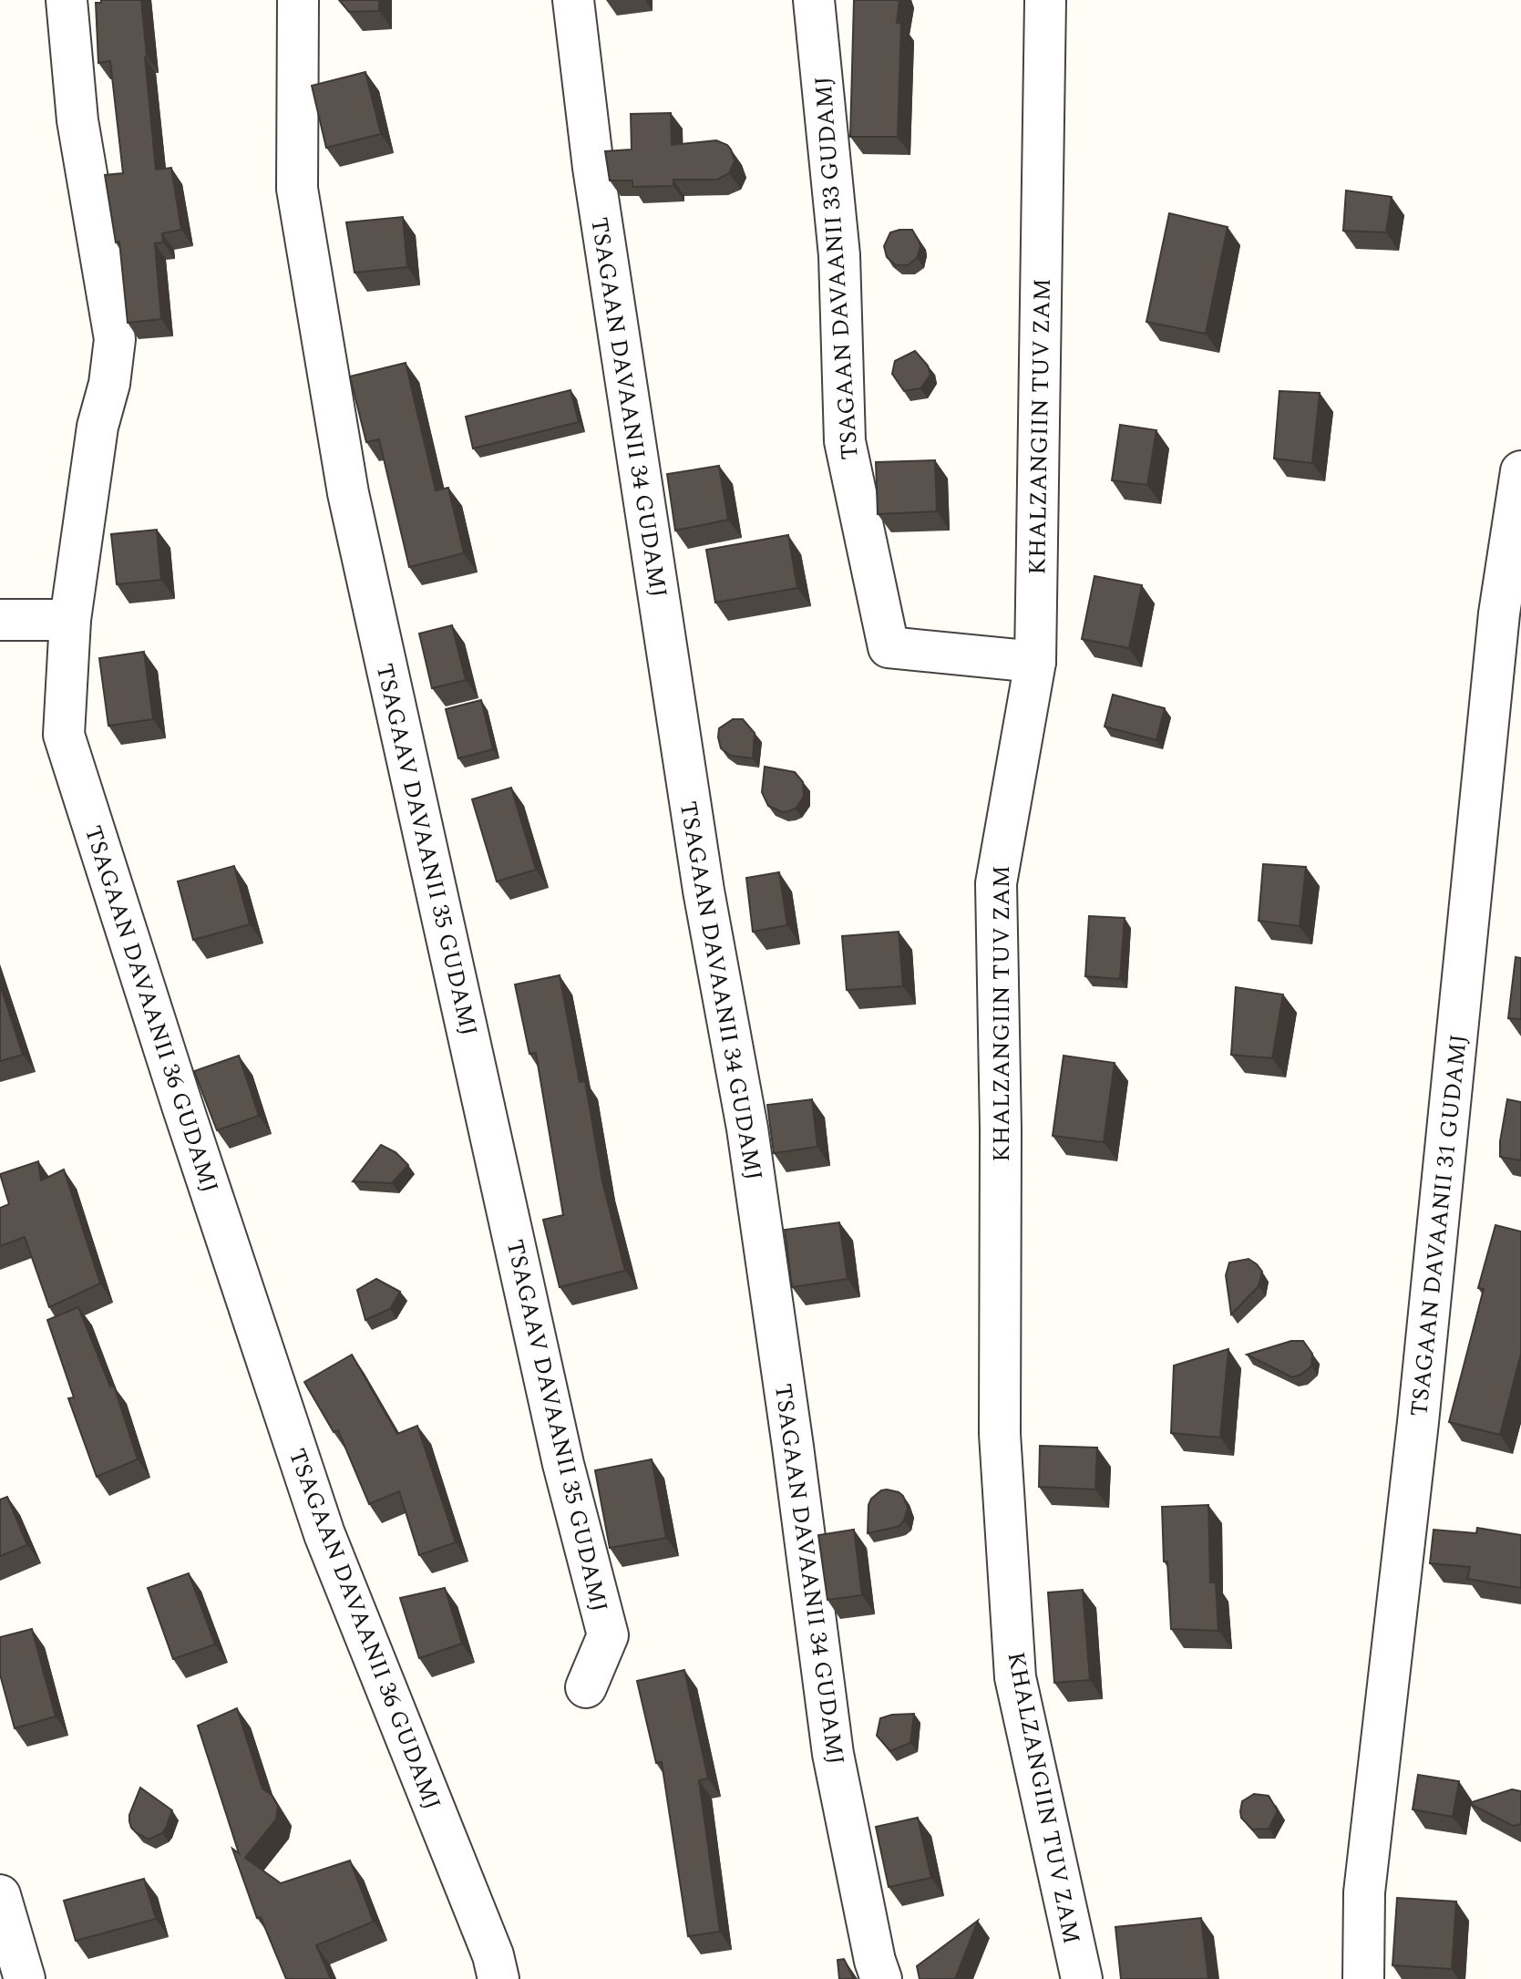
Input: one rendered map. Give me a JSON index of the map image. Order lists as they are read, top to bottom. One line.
{"streets":{"street":["TSAGAAN DAVAANII 33 GUDAMJ","TSAGAAN DAVAANII 34 GUDAMJ","KHALZANGIIN TUV ZAM","TSAGAAV DAVAANII 35 GUDAMJ","TSAGAAN DAVAANII 36 GUDAMJ","TSAGAAN DAVAANII 31 GUDAMJ"]},"crossings":[["TSAGAAN DAVAANII 33 GUDAMJ","KHALZANGIIN TUV ZAM"]]}
